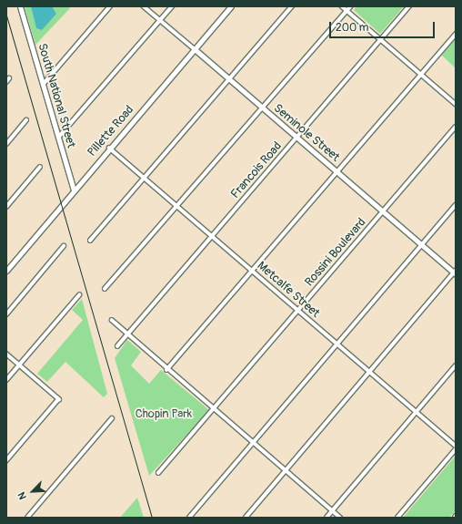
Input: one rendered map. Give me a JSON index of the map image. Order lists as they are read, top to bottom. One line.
{"streets":{"street":["South National Street","Pillette Road","Seminole Street","Francois Road","Rossini Boulevard","Metcalfe Street"]},"crossings":[["South National Street","Pillette Road"],["Pillette Road","Seminole Street"],["Pillette Road","Metcalfe Street"],["Seminole Street","Francois Road"],["Seminole Street","Rossini Boulevard"],["Francois Road","Metcalfe Street"],["Rossini Boulevard","Metcalfe Street"]],"parks":["Chopin Park"],"scale_bar":"200 m","north":"bottom left"}
